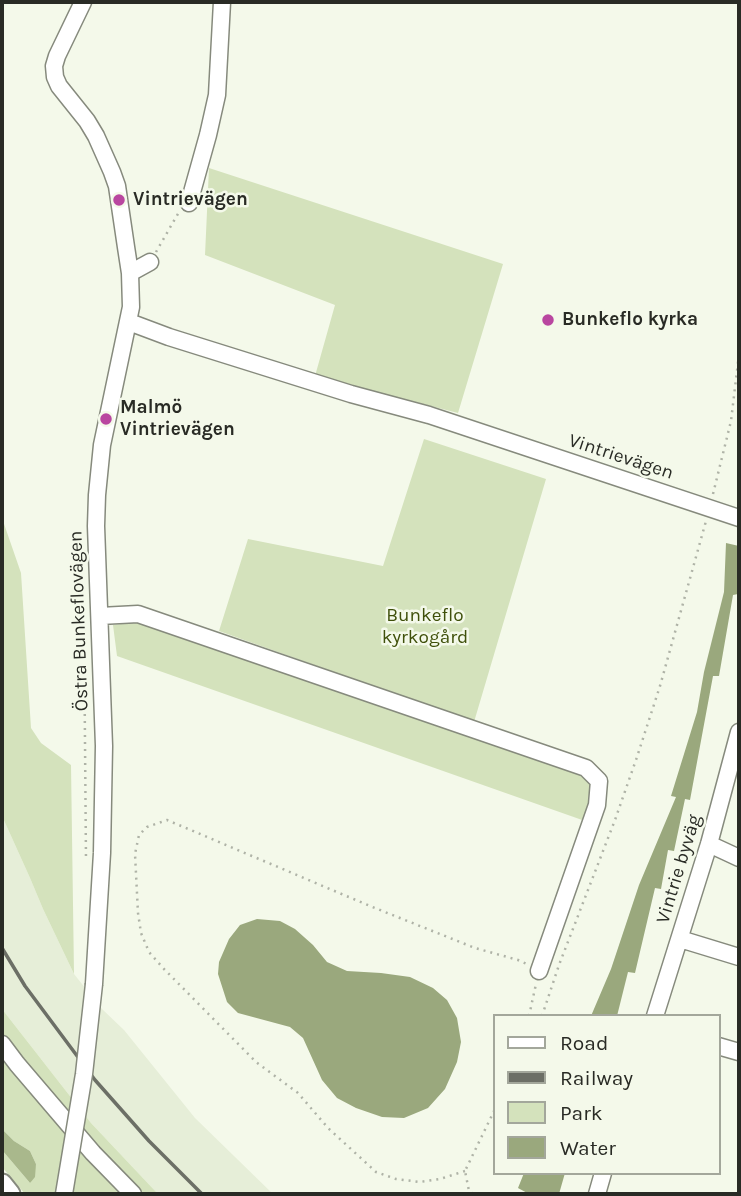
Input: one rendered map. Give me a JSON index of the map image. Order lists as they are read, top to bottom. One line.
{"streets":{"street":["Vintrievägen","Östra Bunkeflovägen","Vintrie byväg"]},"crossings":[["Vintrievägen","Östra Bunkeflovägen"]],"parks":["Bunkeflo kyrkogård"],"places":["Vintrievägen","Bunkeflo kyrka","Malmö Vintrievägen"],"legend":["Road","Railway","Park","Water"]}
